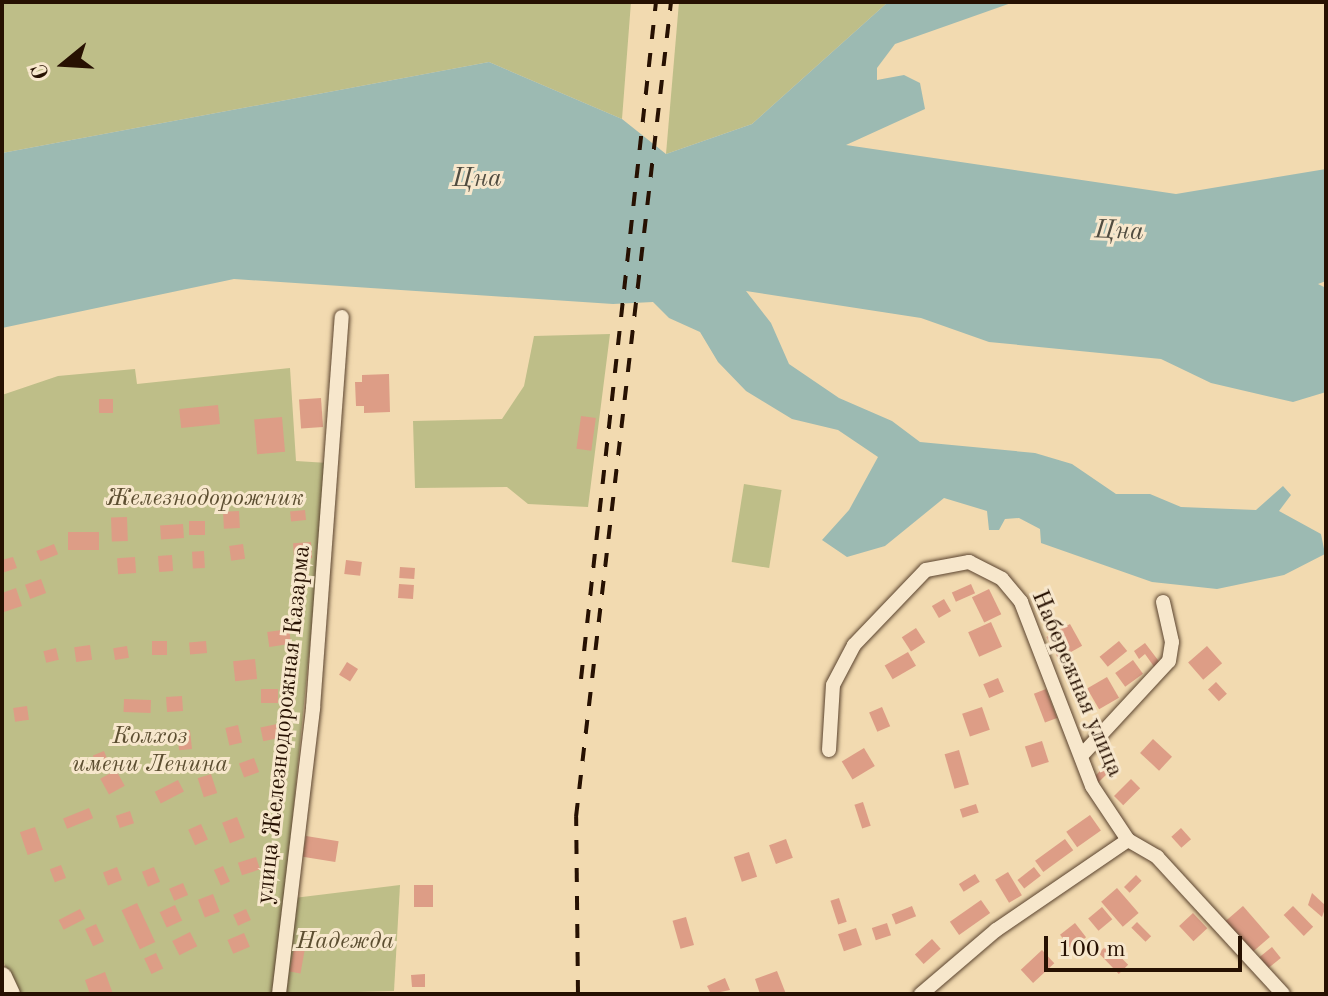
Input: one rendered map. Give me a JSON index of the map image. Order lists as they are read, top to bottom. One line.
{"streets":{"street":["Набережная улица","улица Железнодорожная Казарма"]},"water":["Цна"],"parks":["Железнодорожник","Колхоз имени Ленина","Надежда"],"scale_bar":"100 m","north":"left"}
